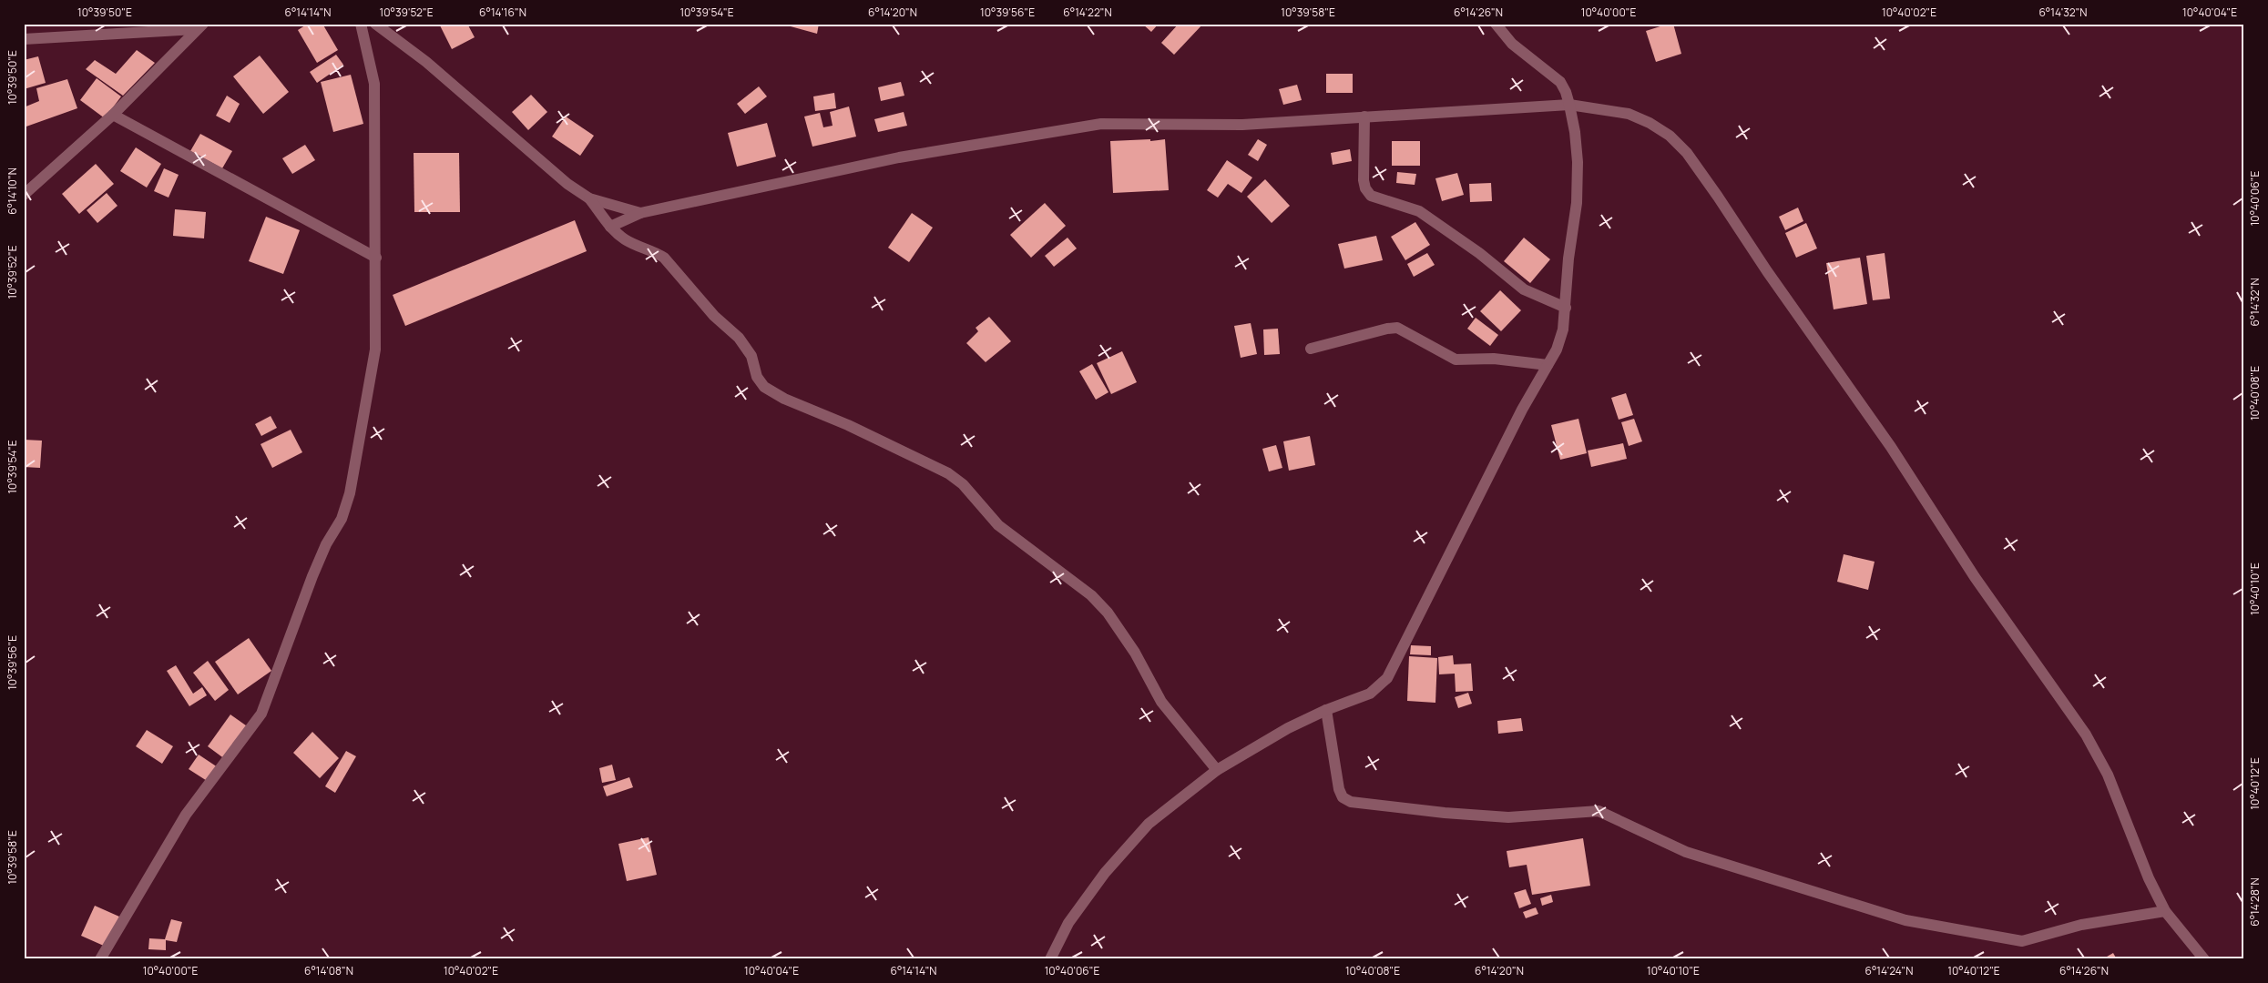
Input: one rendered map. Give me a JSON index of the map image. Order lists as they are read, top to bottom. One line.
{"coordinates":["10°39'50\"E","6°14'14\"N","10°39'52\"E","6°14'16\"N","10°39'54\"E","6°14'20\"N","10°39'56\"E","6°14'22\"N","10°39'58\"E","6°14'26\"N","10°40'00\"E","10°40'02\"E","6°14'32\"N","10°40'04\"E","6°14'10\"N","10°40'06\"E","10°40'08\"E","10°40'10\"E","10°40'12\"E","6°14'28\"N","6°14'08\"N","6°14'24\"N"]}
